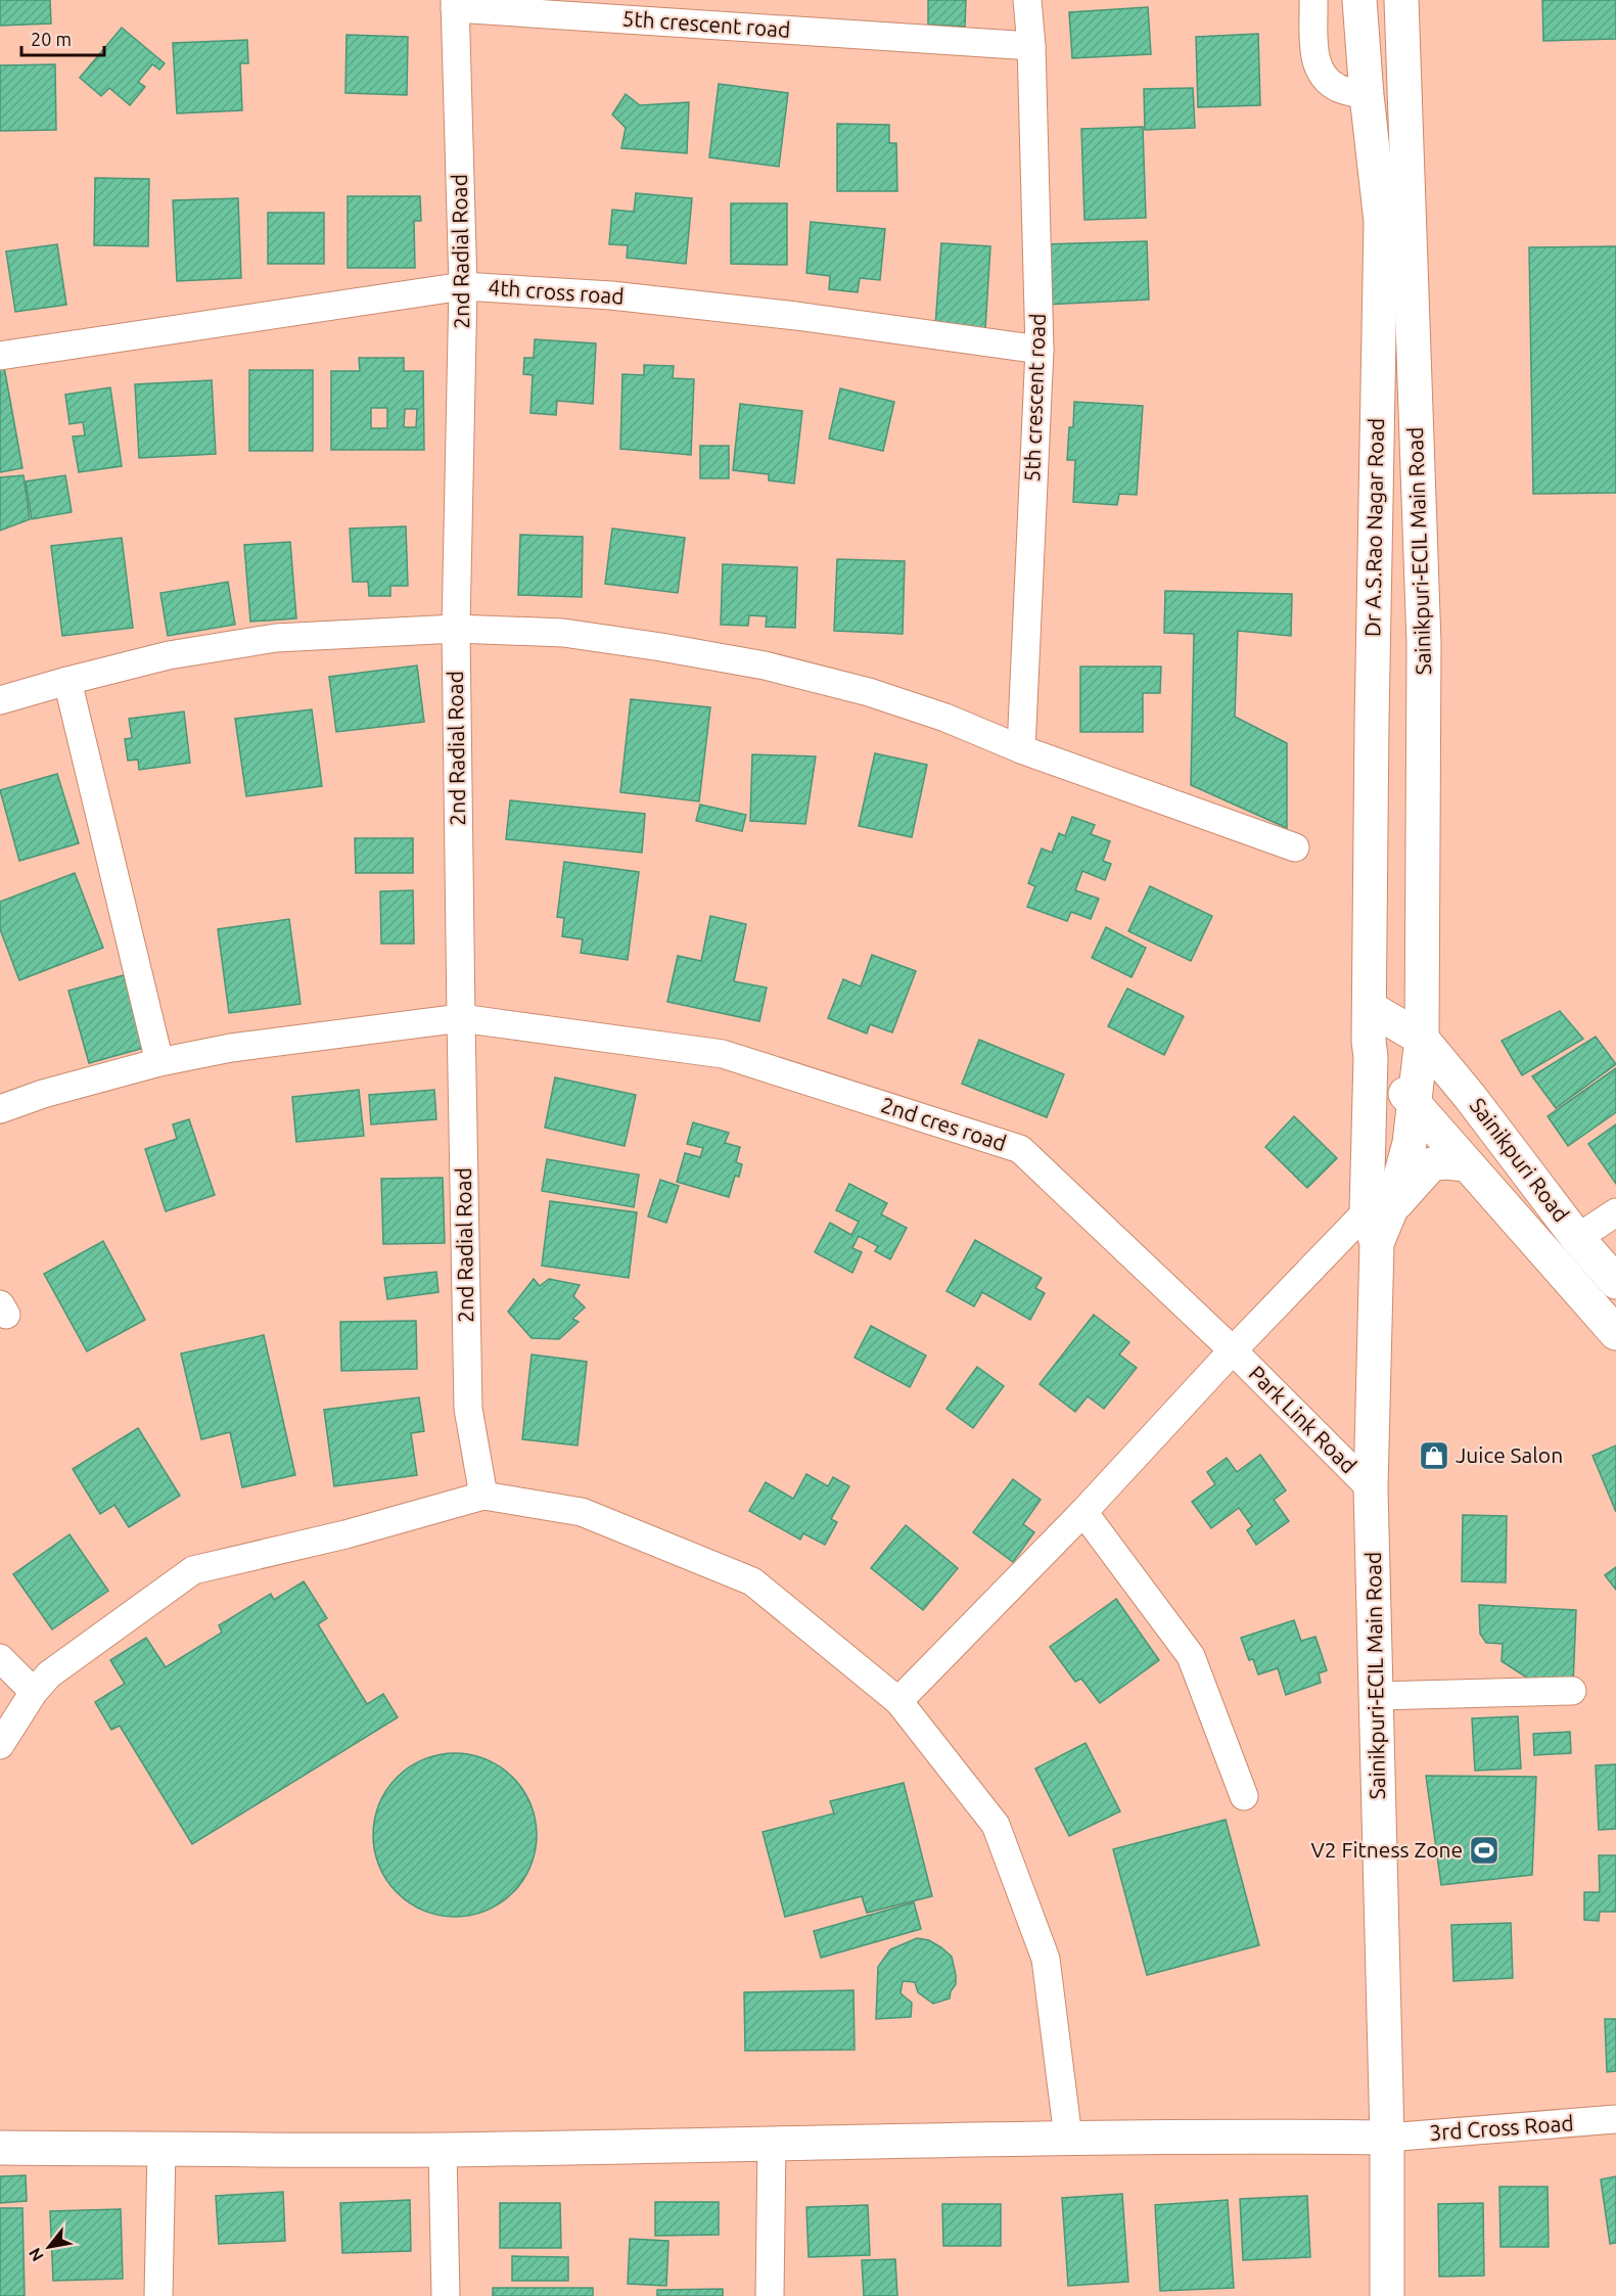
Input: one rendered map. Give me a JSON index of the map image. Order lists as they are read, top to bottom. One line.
{"streets":{"main road":["Dr A.S.Rao Nagar Road","Sainikpuri-ECIL Main Road","Sainikpuri Road"],"street":["5th crescent road","2nd Radial Road","4th cross road","2nd cres road","Park Link Road","3rd Cross Road"]},"crossings":[["5th crescent road","2nd Radial Road"],["5th crescent road","4th cross road"],["2nd Radial Road","4th cross road"],["2nd Radial Road","2nd cres road"],["Dr A.S.Rao Nagar Road","Sainikpuri-ECIL Main Road"],["Dr A.S.Rao Nagar Road","Sainikpuri Road"],["Sainikpuri-ECIL Main Road","Sainikpuri Road"],["Sainikpuri-ECIL Main Road","Park Link Road"],["Sainikpuri-ECIL Main Road","3rd Cross Road"],["2nd cres road","Park Link Road"]],"places":{"shop":["Juice Salon"],"sports":["V2 Fitness Zone"]},"scale_bar":"20 m","north":"bottom left"}
